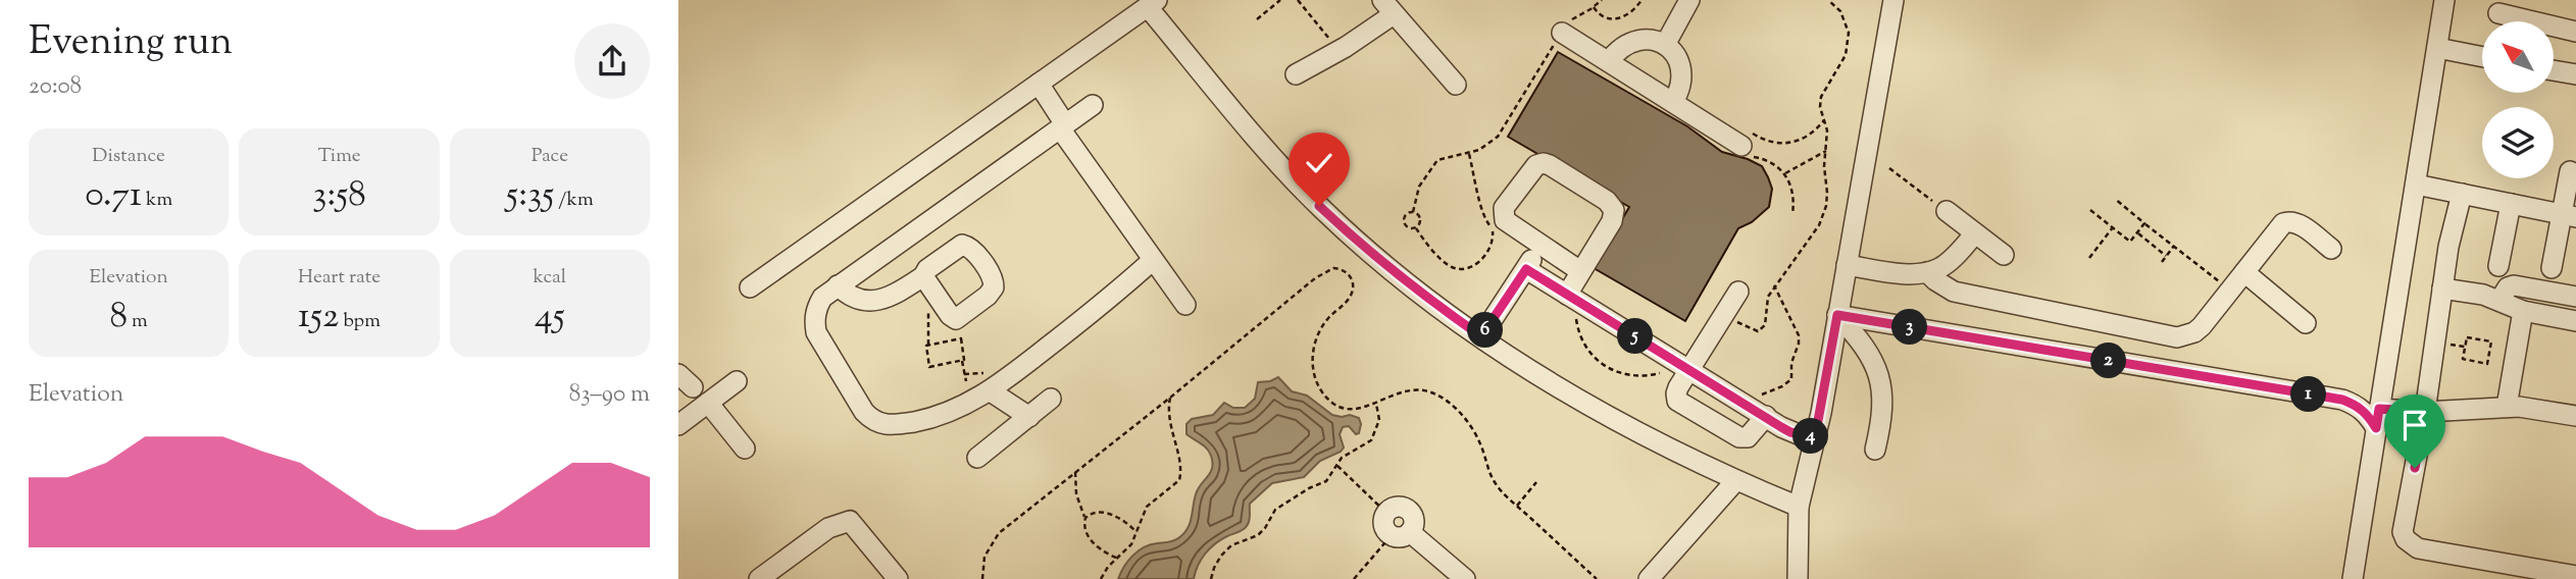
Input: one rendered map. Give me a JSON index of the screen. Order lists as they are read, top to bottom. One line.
{"north":"top left","page":{"heading":["Evening run","20:08"],"stats":[["Distance","0.71 km"],["Time","3:58"],["Pace","5:35 /km"],["Elevation","8 m"],["Heart rate","152 bpm"],["kcal","45"]],"pins":["3","6","5","2","1","4"],"chart":["Elevation","83–90 m"]}}
